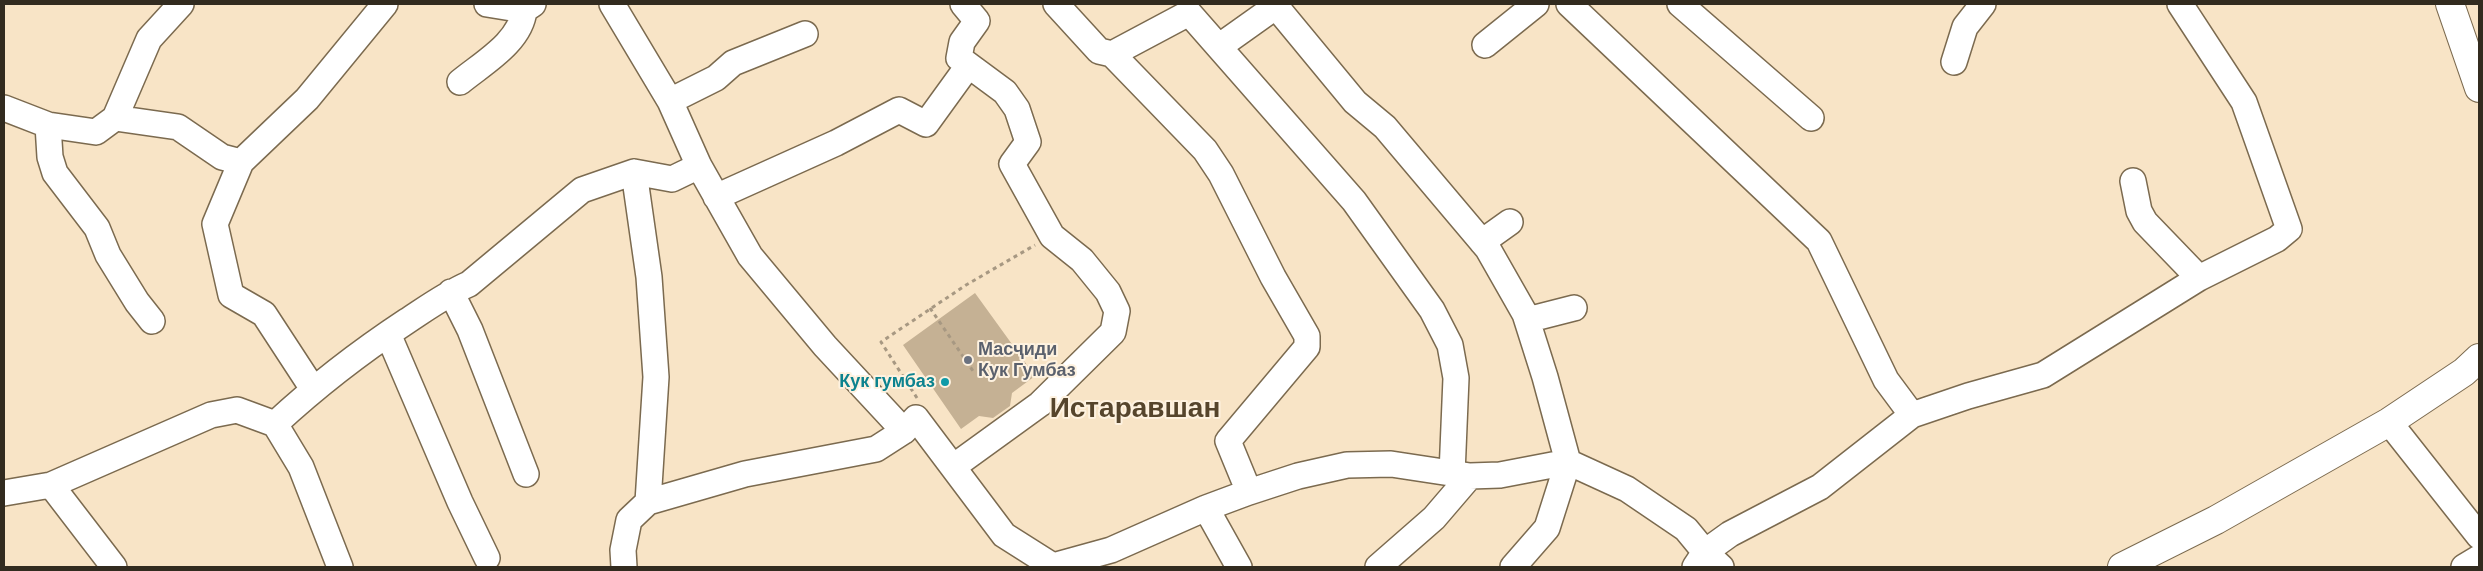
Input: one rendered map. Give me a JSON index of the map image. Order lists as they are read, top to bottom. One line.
{"districts":["Истаравшан"],"places":["Масҷиди Кук Гумбаз","Кук гумбаз"]}
